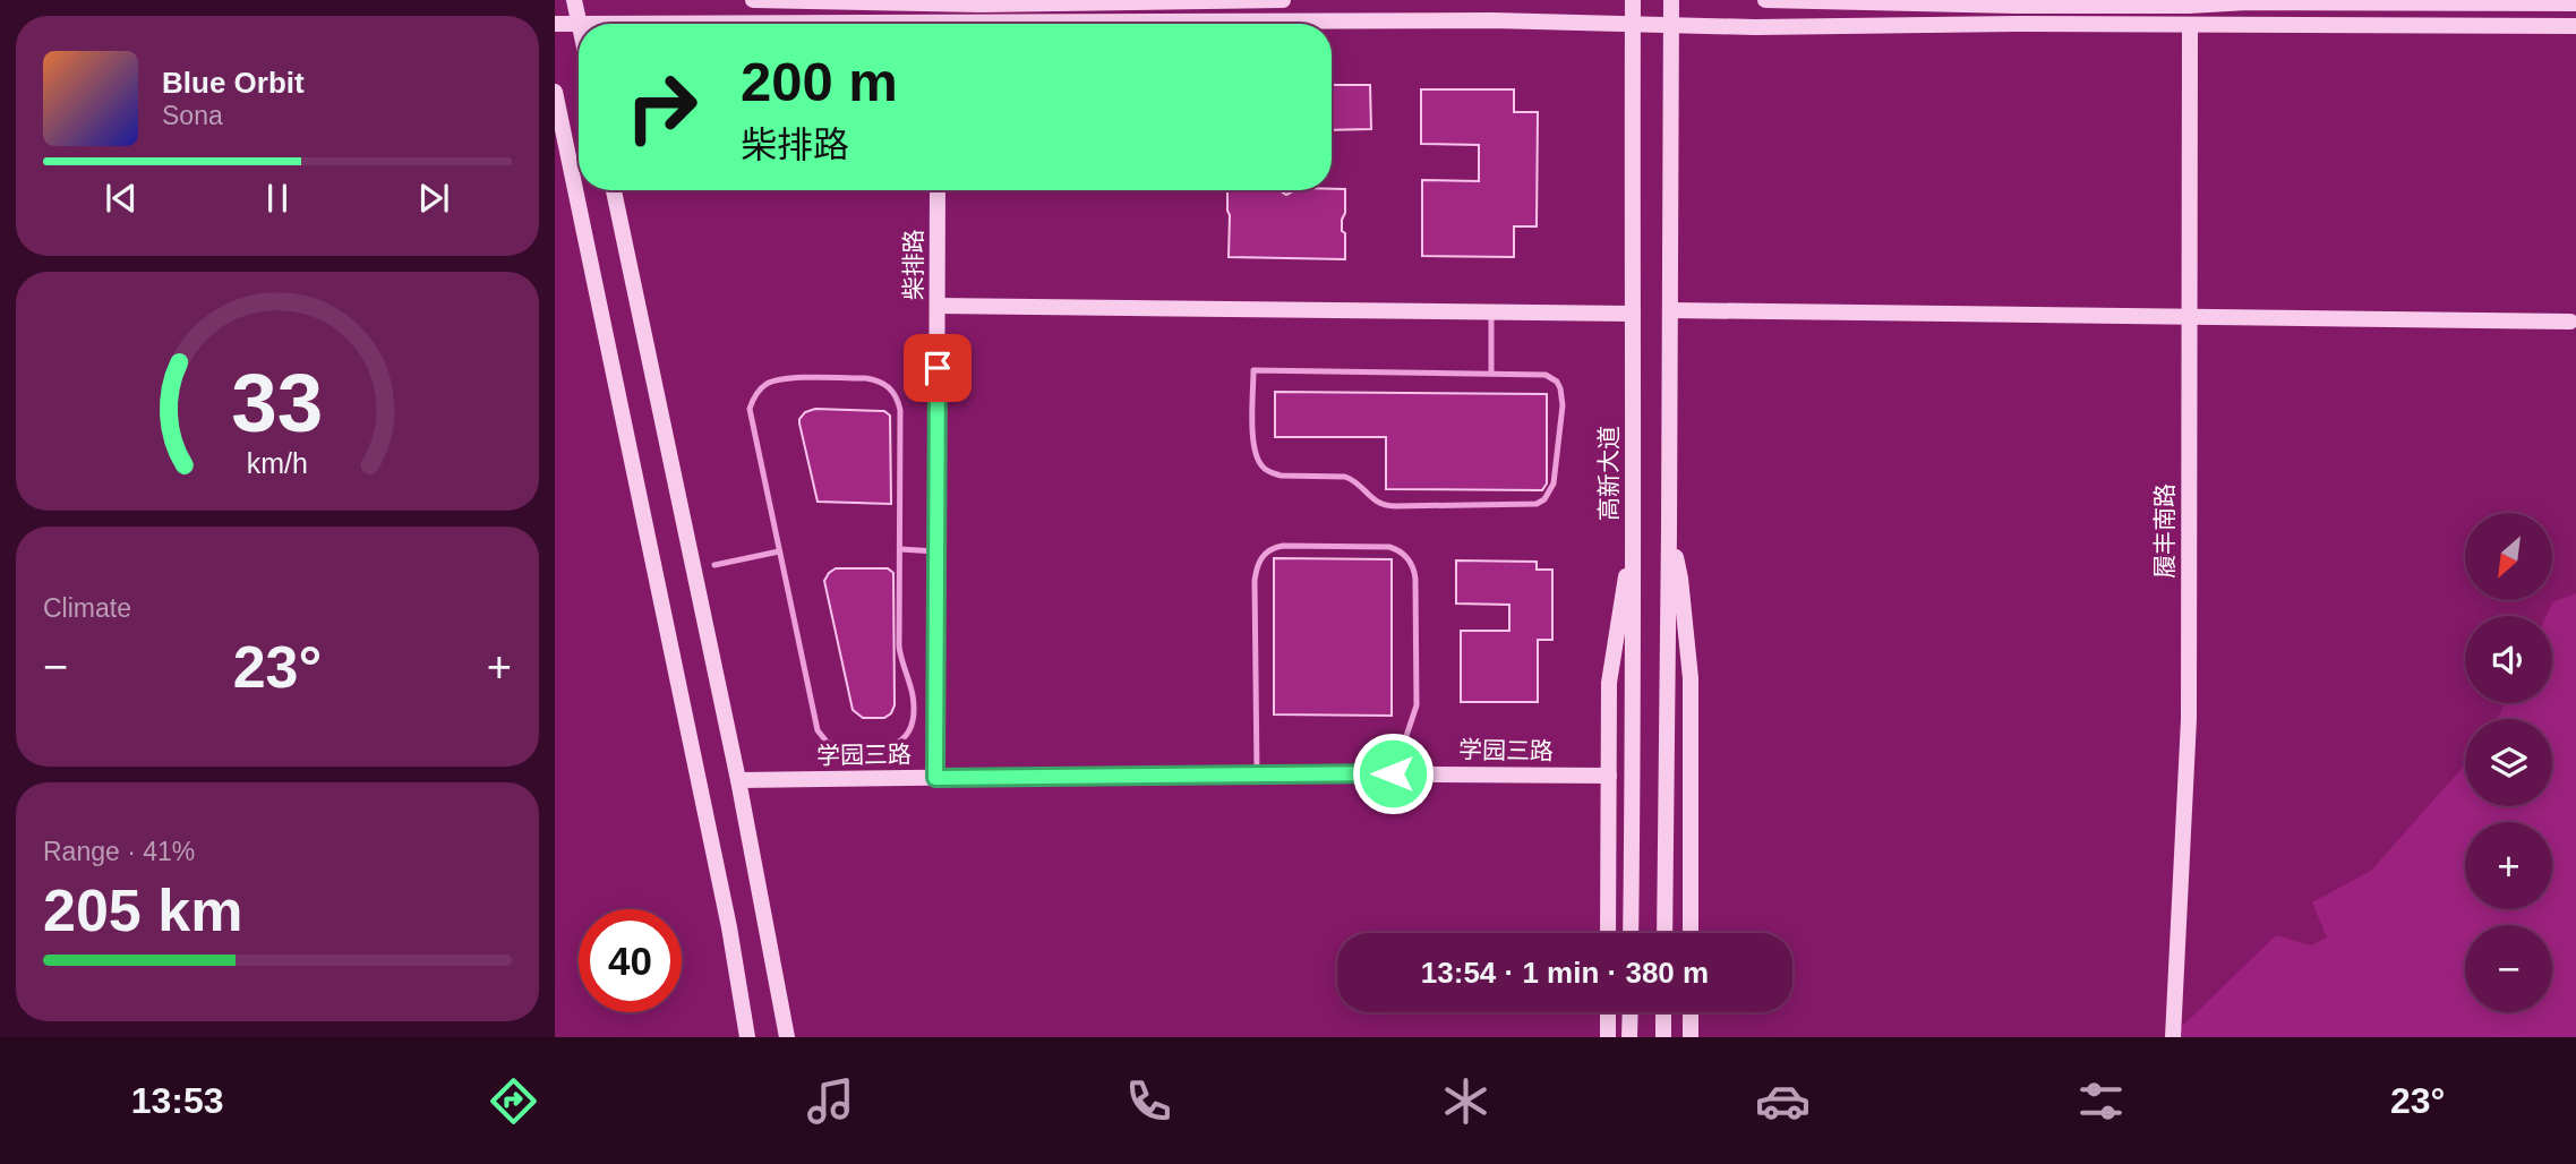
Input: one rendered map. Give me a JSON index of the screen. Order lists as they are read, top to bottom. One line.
{"streets":{"main road":["柴排路","高新大道","履丰南路","学园三路"]},"crossings":[["柴排路","学园三路"]],"north":"bottom left","page":{"turn":["200 m","柴排路"],"song":["Blue Orbit","Sona"],"map_buttons":["+","−"],"tile":["Climate",["Range · 41%","205 km"]],"heat":["−","23°","+"],"limit":"40","trip":"13:54 · 1 min · 380 m","tabs":["13:53","23°"],"gauge":["33","km/h"]}}
